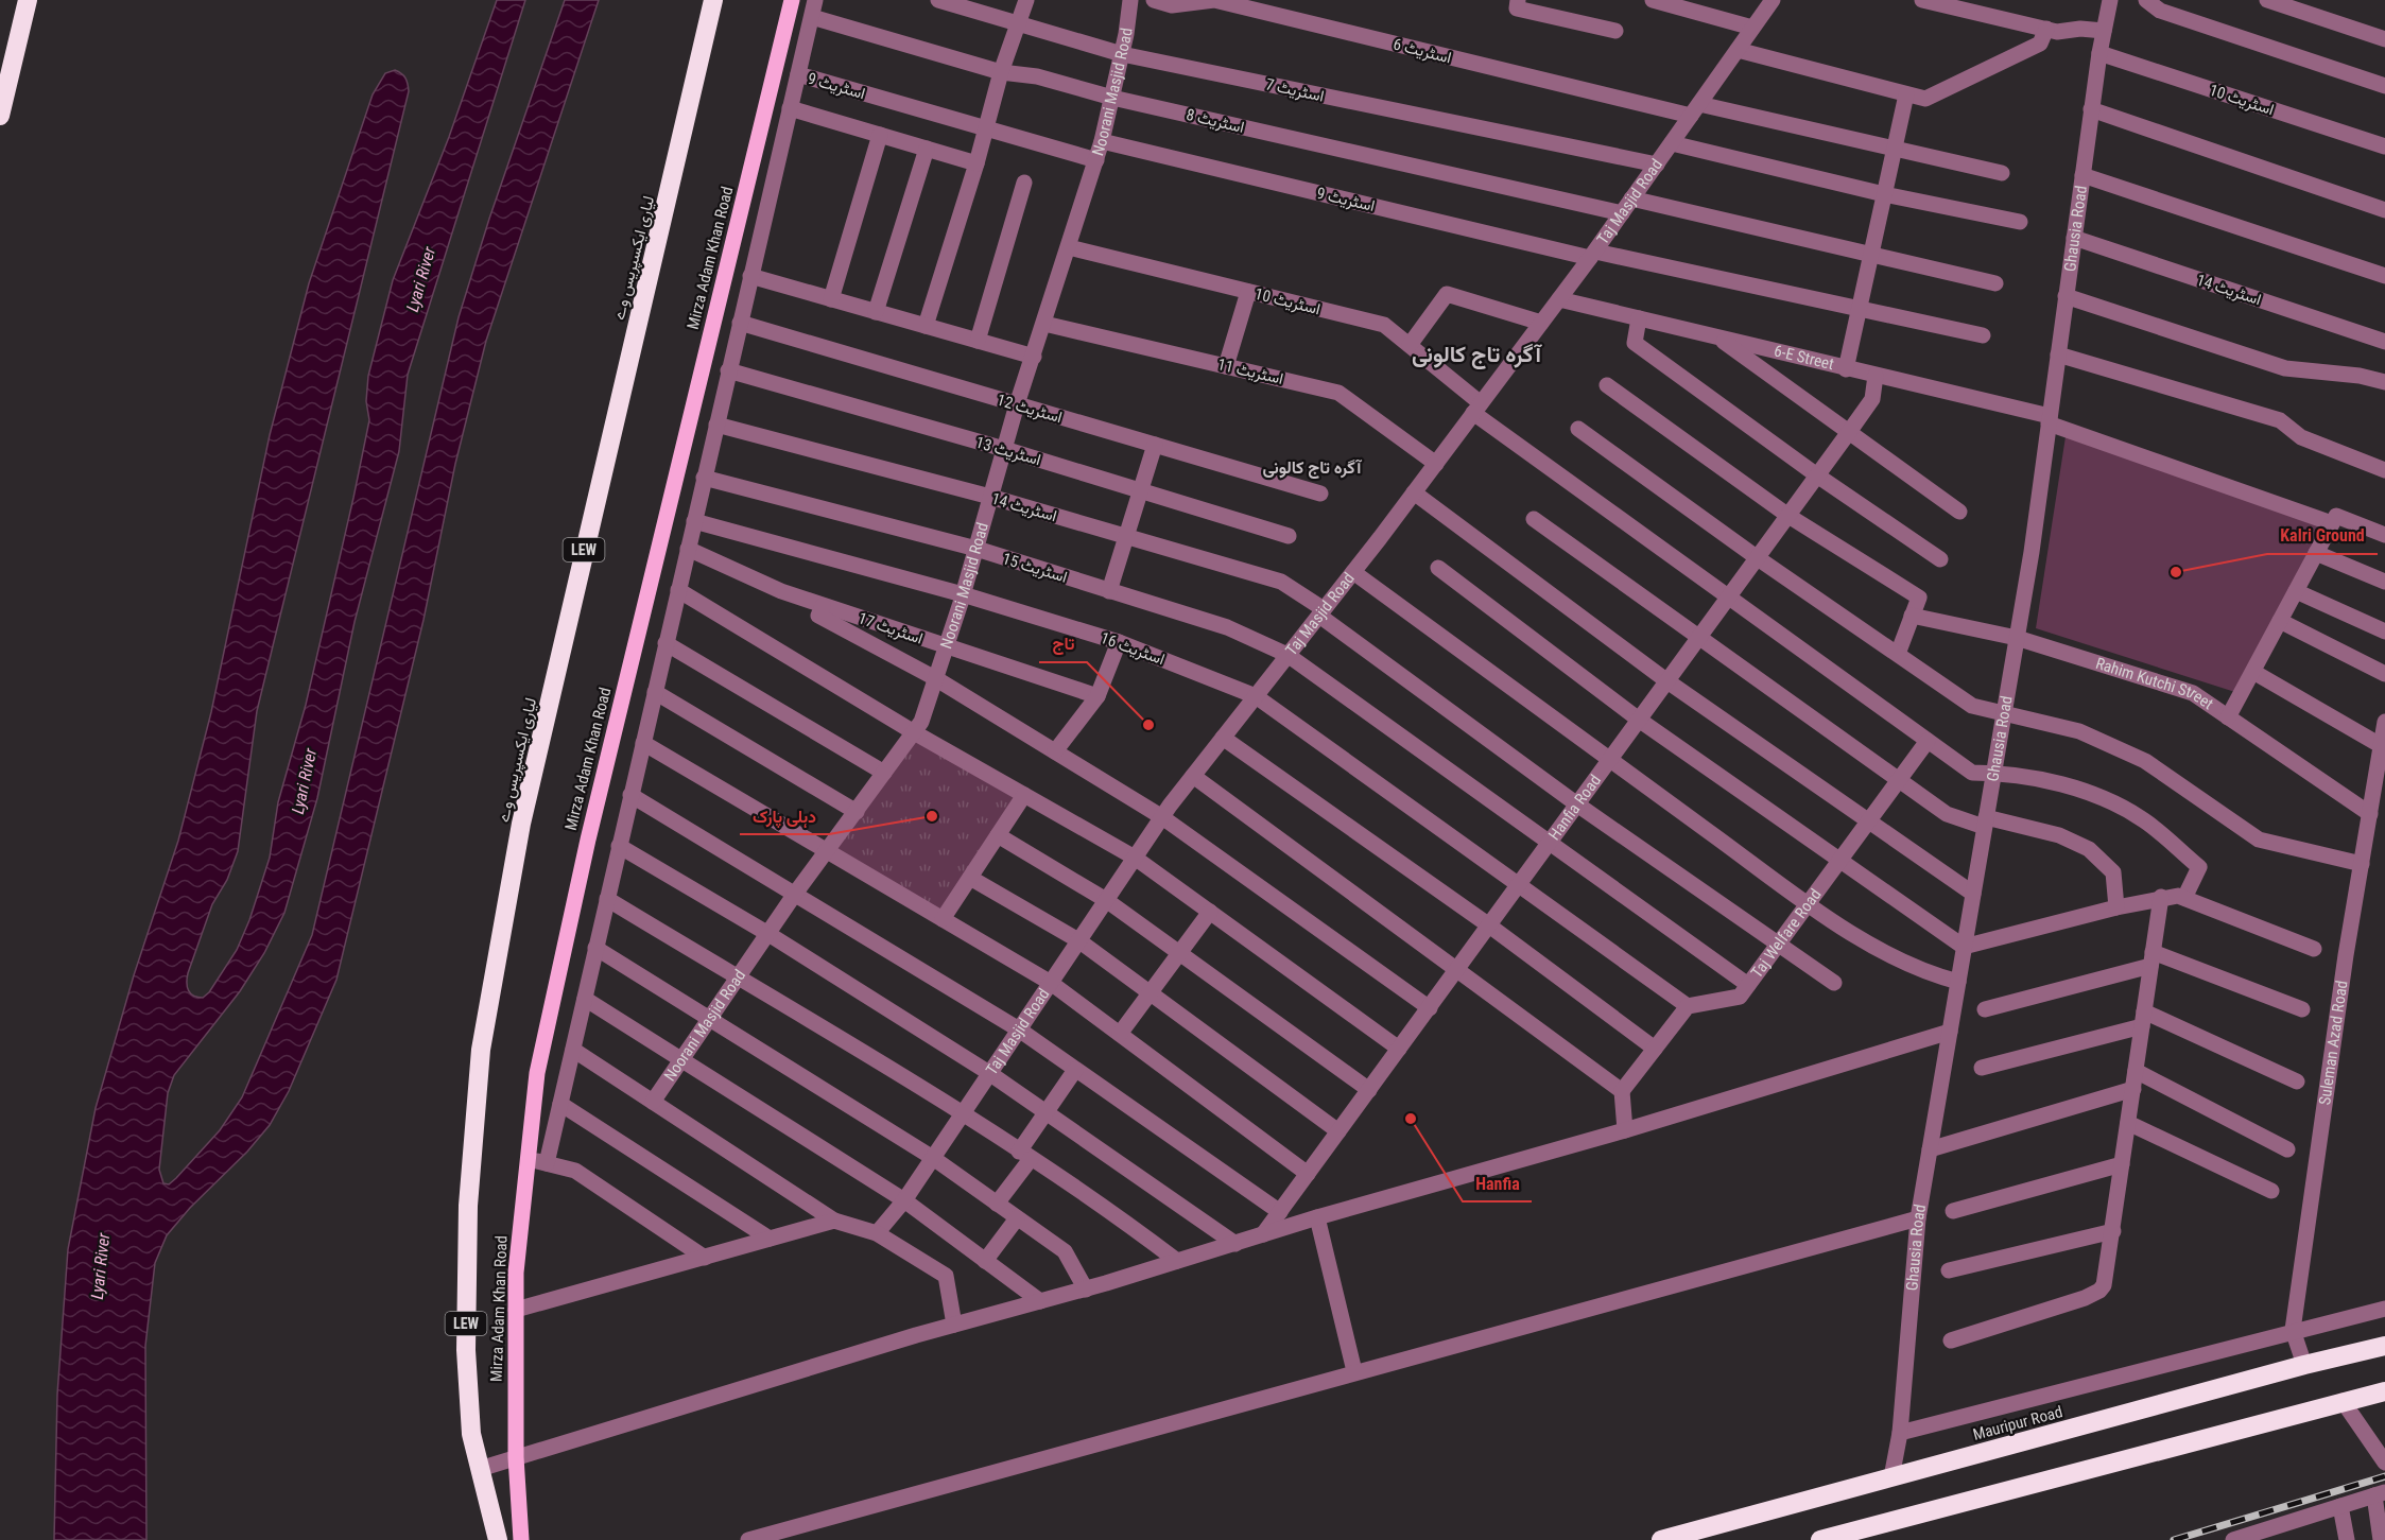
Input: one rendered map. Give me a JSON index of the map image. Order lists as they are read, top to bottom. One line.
{"streets":{"highway":["لیاری ایکسپریس وے","LEW","Mauripur Road"],"main road":["Mirza Adam Khan Road"],"street":["اسٹریٹ 6","اسٹریٹ 9","اسٹریٹ 7","Noorani Masjid Road","اسٹریٹ 10","اسٹریٹ 8","Taj Masjid Road","Ghausia Road","اسٹریٹ 14","6-E Street","اسٹریٹ 11","اسٹریٹ 12","اسٹریٹ 13","اسٹریٹ 15","اسٹریٹ 17","اسٹریٹ 16","Rahim Kutchi Street","Hanfia Road","Taj Welfare Road","Suleman Azad Road"]},"crossings":[["اسٹریٹ 6","Taj Masjid Road"],["اسٹریٹ 9","Noorani Masjid Road"],["اسٹریٹ 9","Taj Masjid Road"],["اسٹریٹ 7","Noorani Masjid Road"],["اسٹریٹ 7","Taj Masjid Road"],["Noorani Masjid Road","اسٹریٹ 10"],["Noorani Masjid Road","اسٹریٹ 8"],["Noorani Masjid Road","اسٹریٹ 14"],["Noorani Masjid Road","اسٹریٹ 11"],["Noorani Masjid Road","اسٹریٹ 12"],["Noorani Masjid Road","اسٹریٹ 13"],["Noorani Masjid Road","اسٹریٹ 15"],["Noorani Masjid Road","اسٹریٹ 17"],["Noorani Masjid Road","اسٹریٹ 16"],["اسٹریٹ 10","Taj Masjid Road"],["اسٹریٹ 10","Ghausia Road"],["اسٹریٹ 10","Hanfia Road"],["اسٹریٹ 10","Taj Welfare Road"],["اسٹریٹ 8","Taj Masjid Road"],["Taj Masjid Road","اسٹریٹ 14"],["Taj Masjid Road","6-E Street"],["Taj Masjid Road","اسٹریٹ 11"],["Taj Masjid Road","اسٹریٹ 15"],["Taj Masjid Road","اسٹریٹ 16"],["Ghausia Road","اسٹریٹ 14"],["Ghausia Road","6-E Street"],["Ghausia Road","Rahim Kutchi Street"],["Ghausia Road","Mauripur Road"],["اسٹریٹ 14","Hanfia Road"],["اسٹریٹ 14","Taj Welfare Road"],["6-E Street","Hanfia Road"],["اسٹریٹ 15","Hanfia Road"],["اسٹریٹ 15","Taj Welfare Road"],["اسٹریٹ 16","Hanfia Road"],["اسٹریٹ 16","Taj Welfare Road"],["Rahim Kutchi Street","Suleman Azad Road"],["Suleman Azad Road","Mauripur Road"]],"districts":["آگرہ تاج کالونی","آگرہ تاج کالونی"],"water":["Lyari River"],"places":["Kalri Ground","تاج","دہلی پارک","Hanfia"]}
